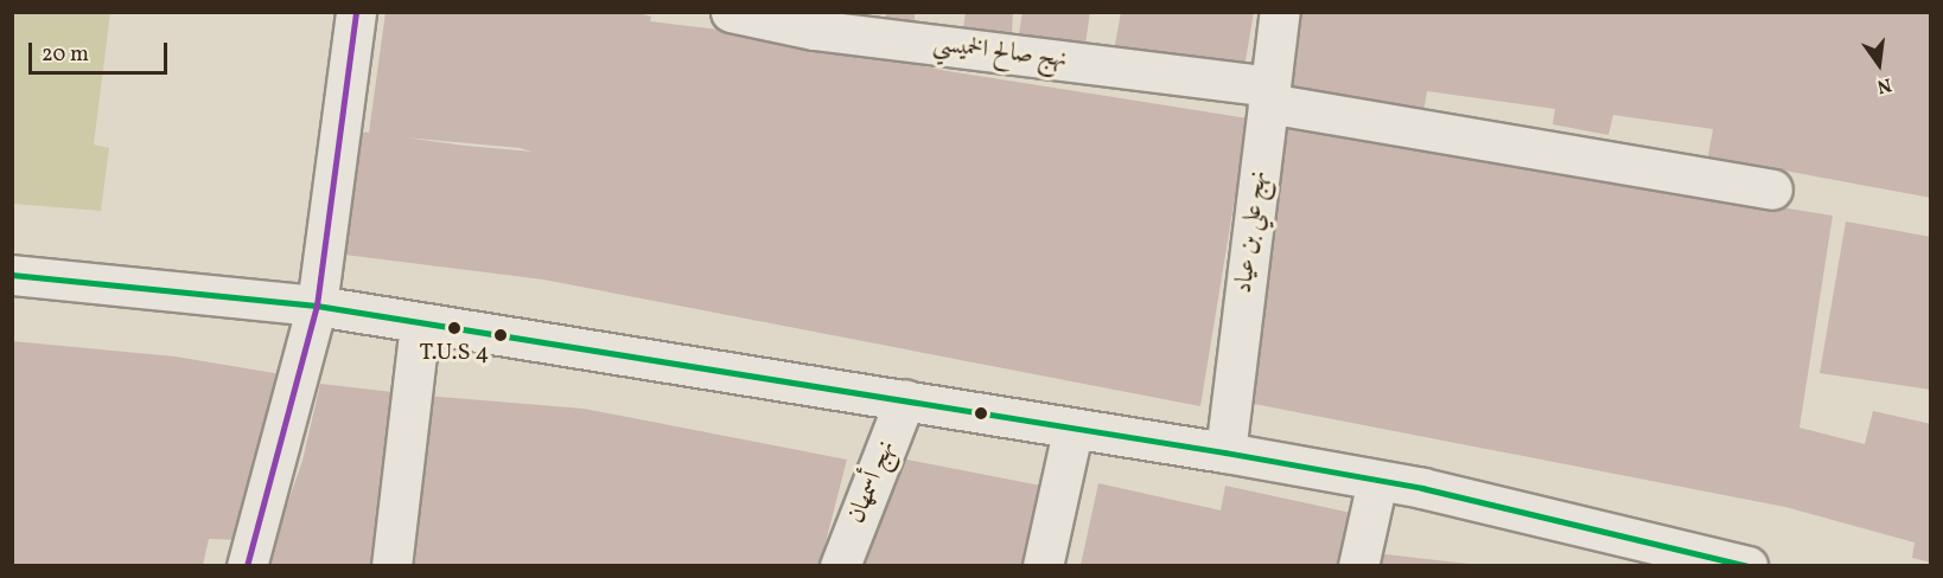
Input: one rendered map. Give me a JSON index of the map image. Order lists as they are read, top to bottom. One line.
{"streets":{"street":["نهج صالح الخميسي","نهج علي بن عياد","نهج أسمهان"]},"crossings":[["نهج صالح الخميسي","نهج علي بن عياد"]],"places":["T.U.S 4"],"scale_bar":"20 m","north":"bottom"}
